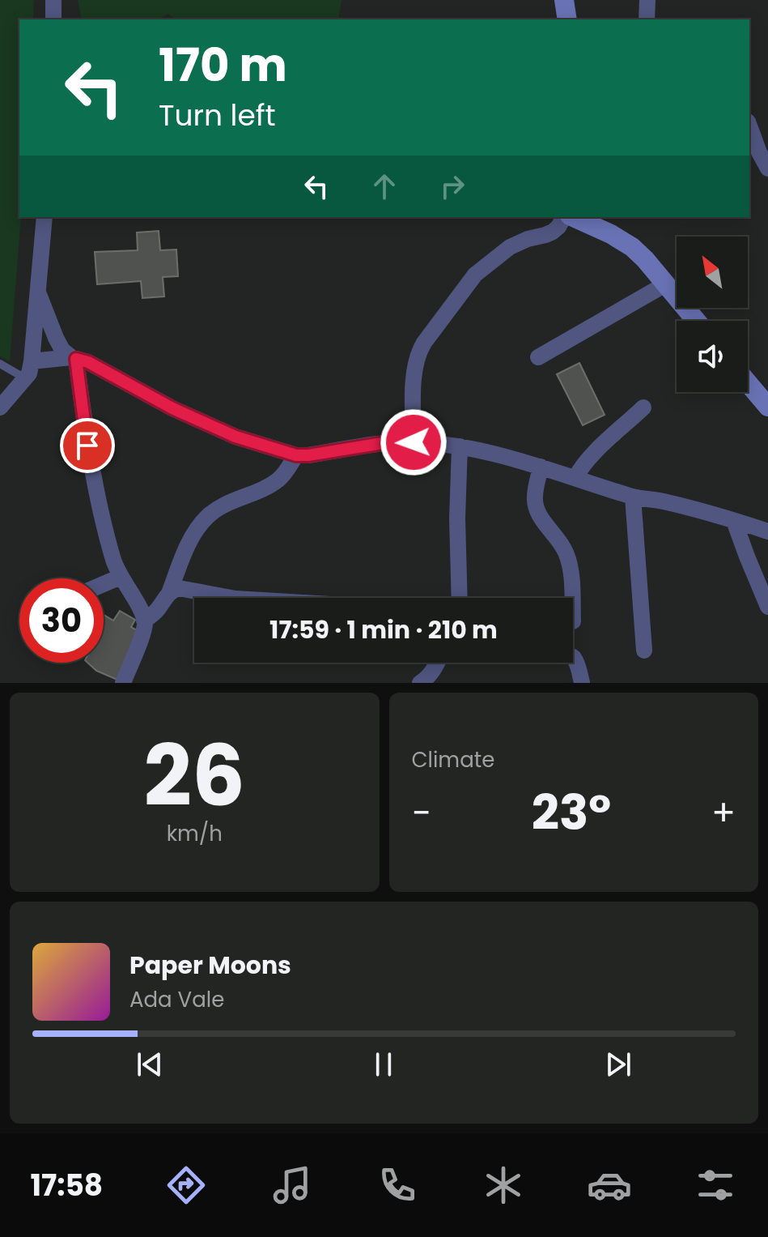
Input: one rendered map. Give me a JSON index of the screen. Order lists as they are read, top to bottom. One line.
{"north":"top left","page":{"turn":["170 m","Turn left"],"limit":"30","trip":"17:59 · 1 min · 210 m","tile":[["26","km/h"],"Climate"],"heat":["−","23°","+"],"song":["Paper Moons","Ada Vale"],"tabs":"17:58"}}
